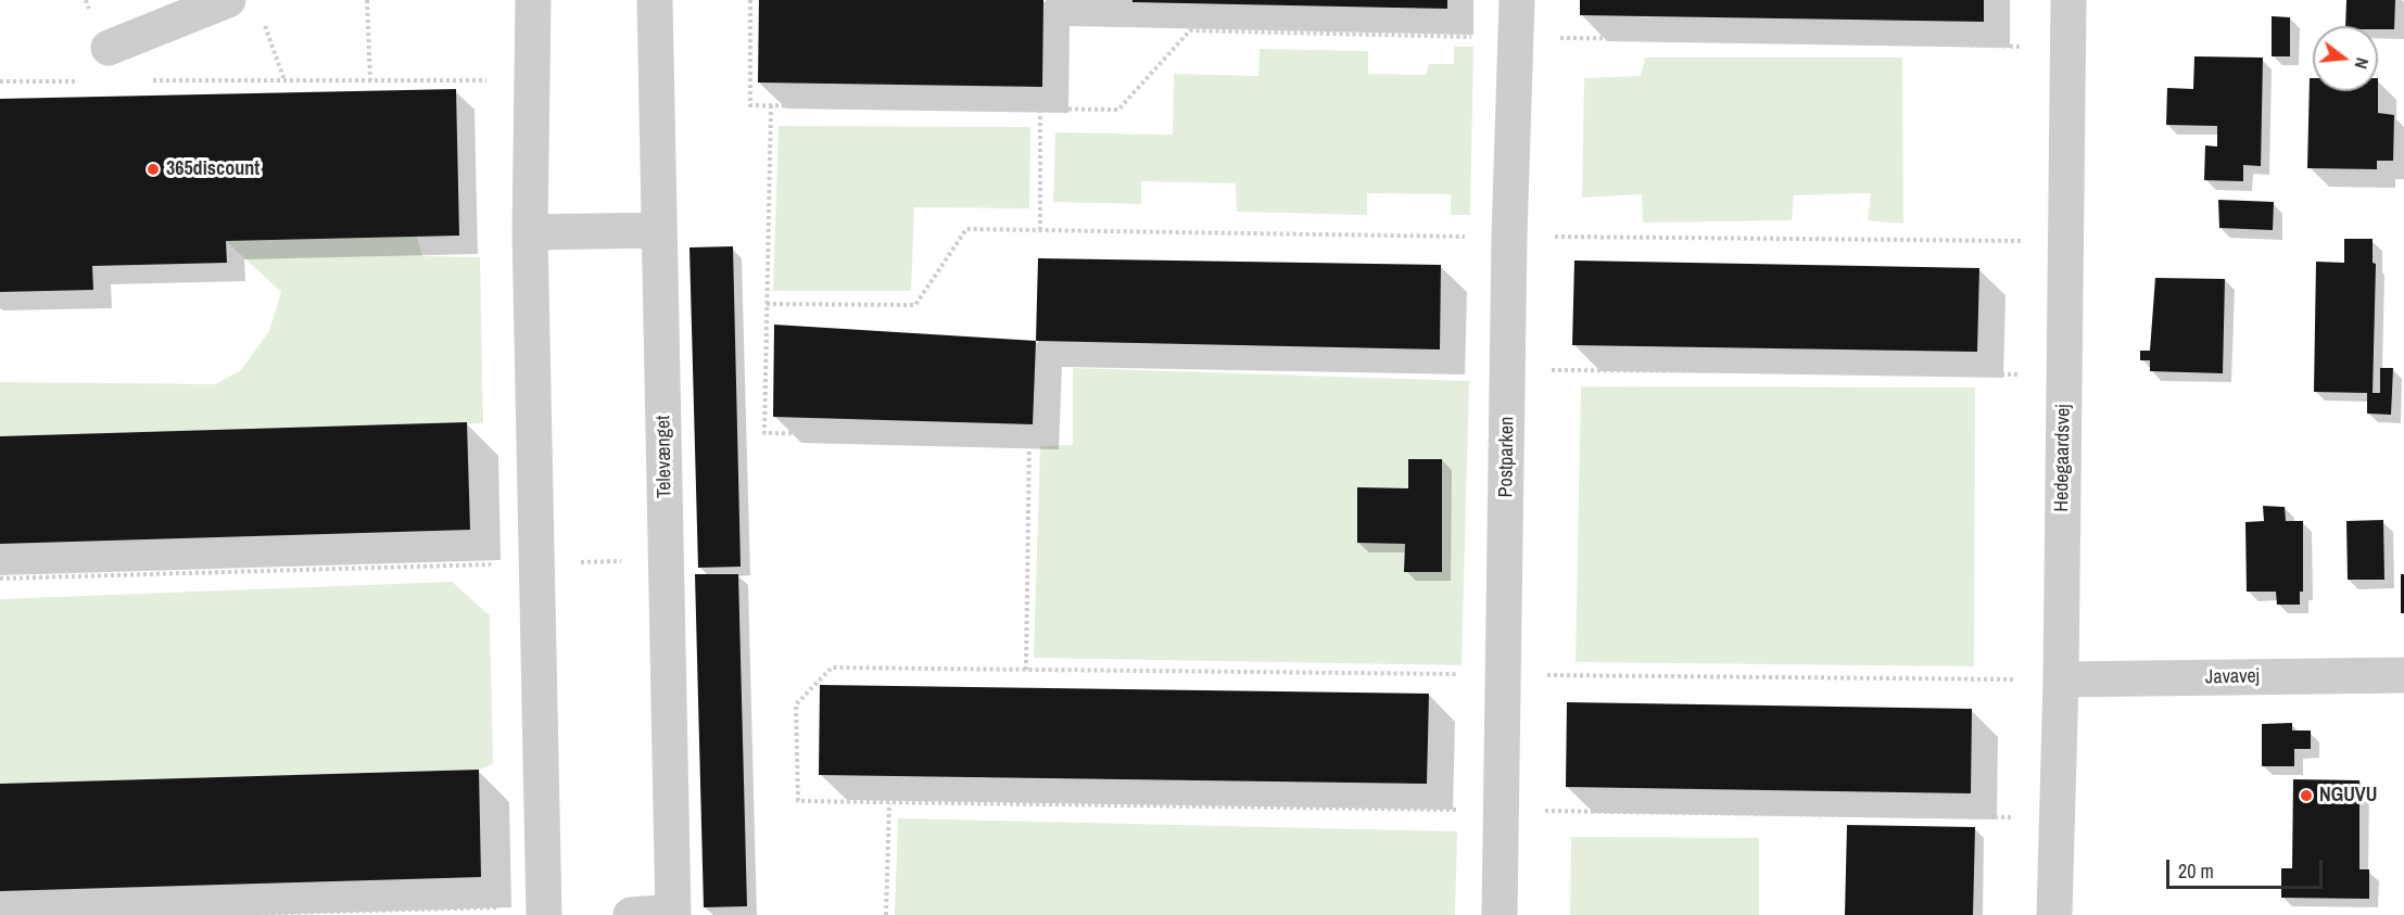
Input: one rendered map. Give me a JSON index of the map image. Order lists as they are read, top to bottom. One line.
{"streets":{"street":["Televænget","Postparken","Hedegaardsvej","Javavej"]},"crossings":[["Hedegaardsvej","Javavej"]],"places":["365discount","NGUVU"],"scale_bar":"20 m","north":"right"}
